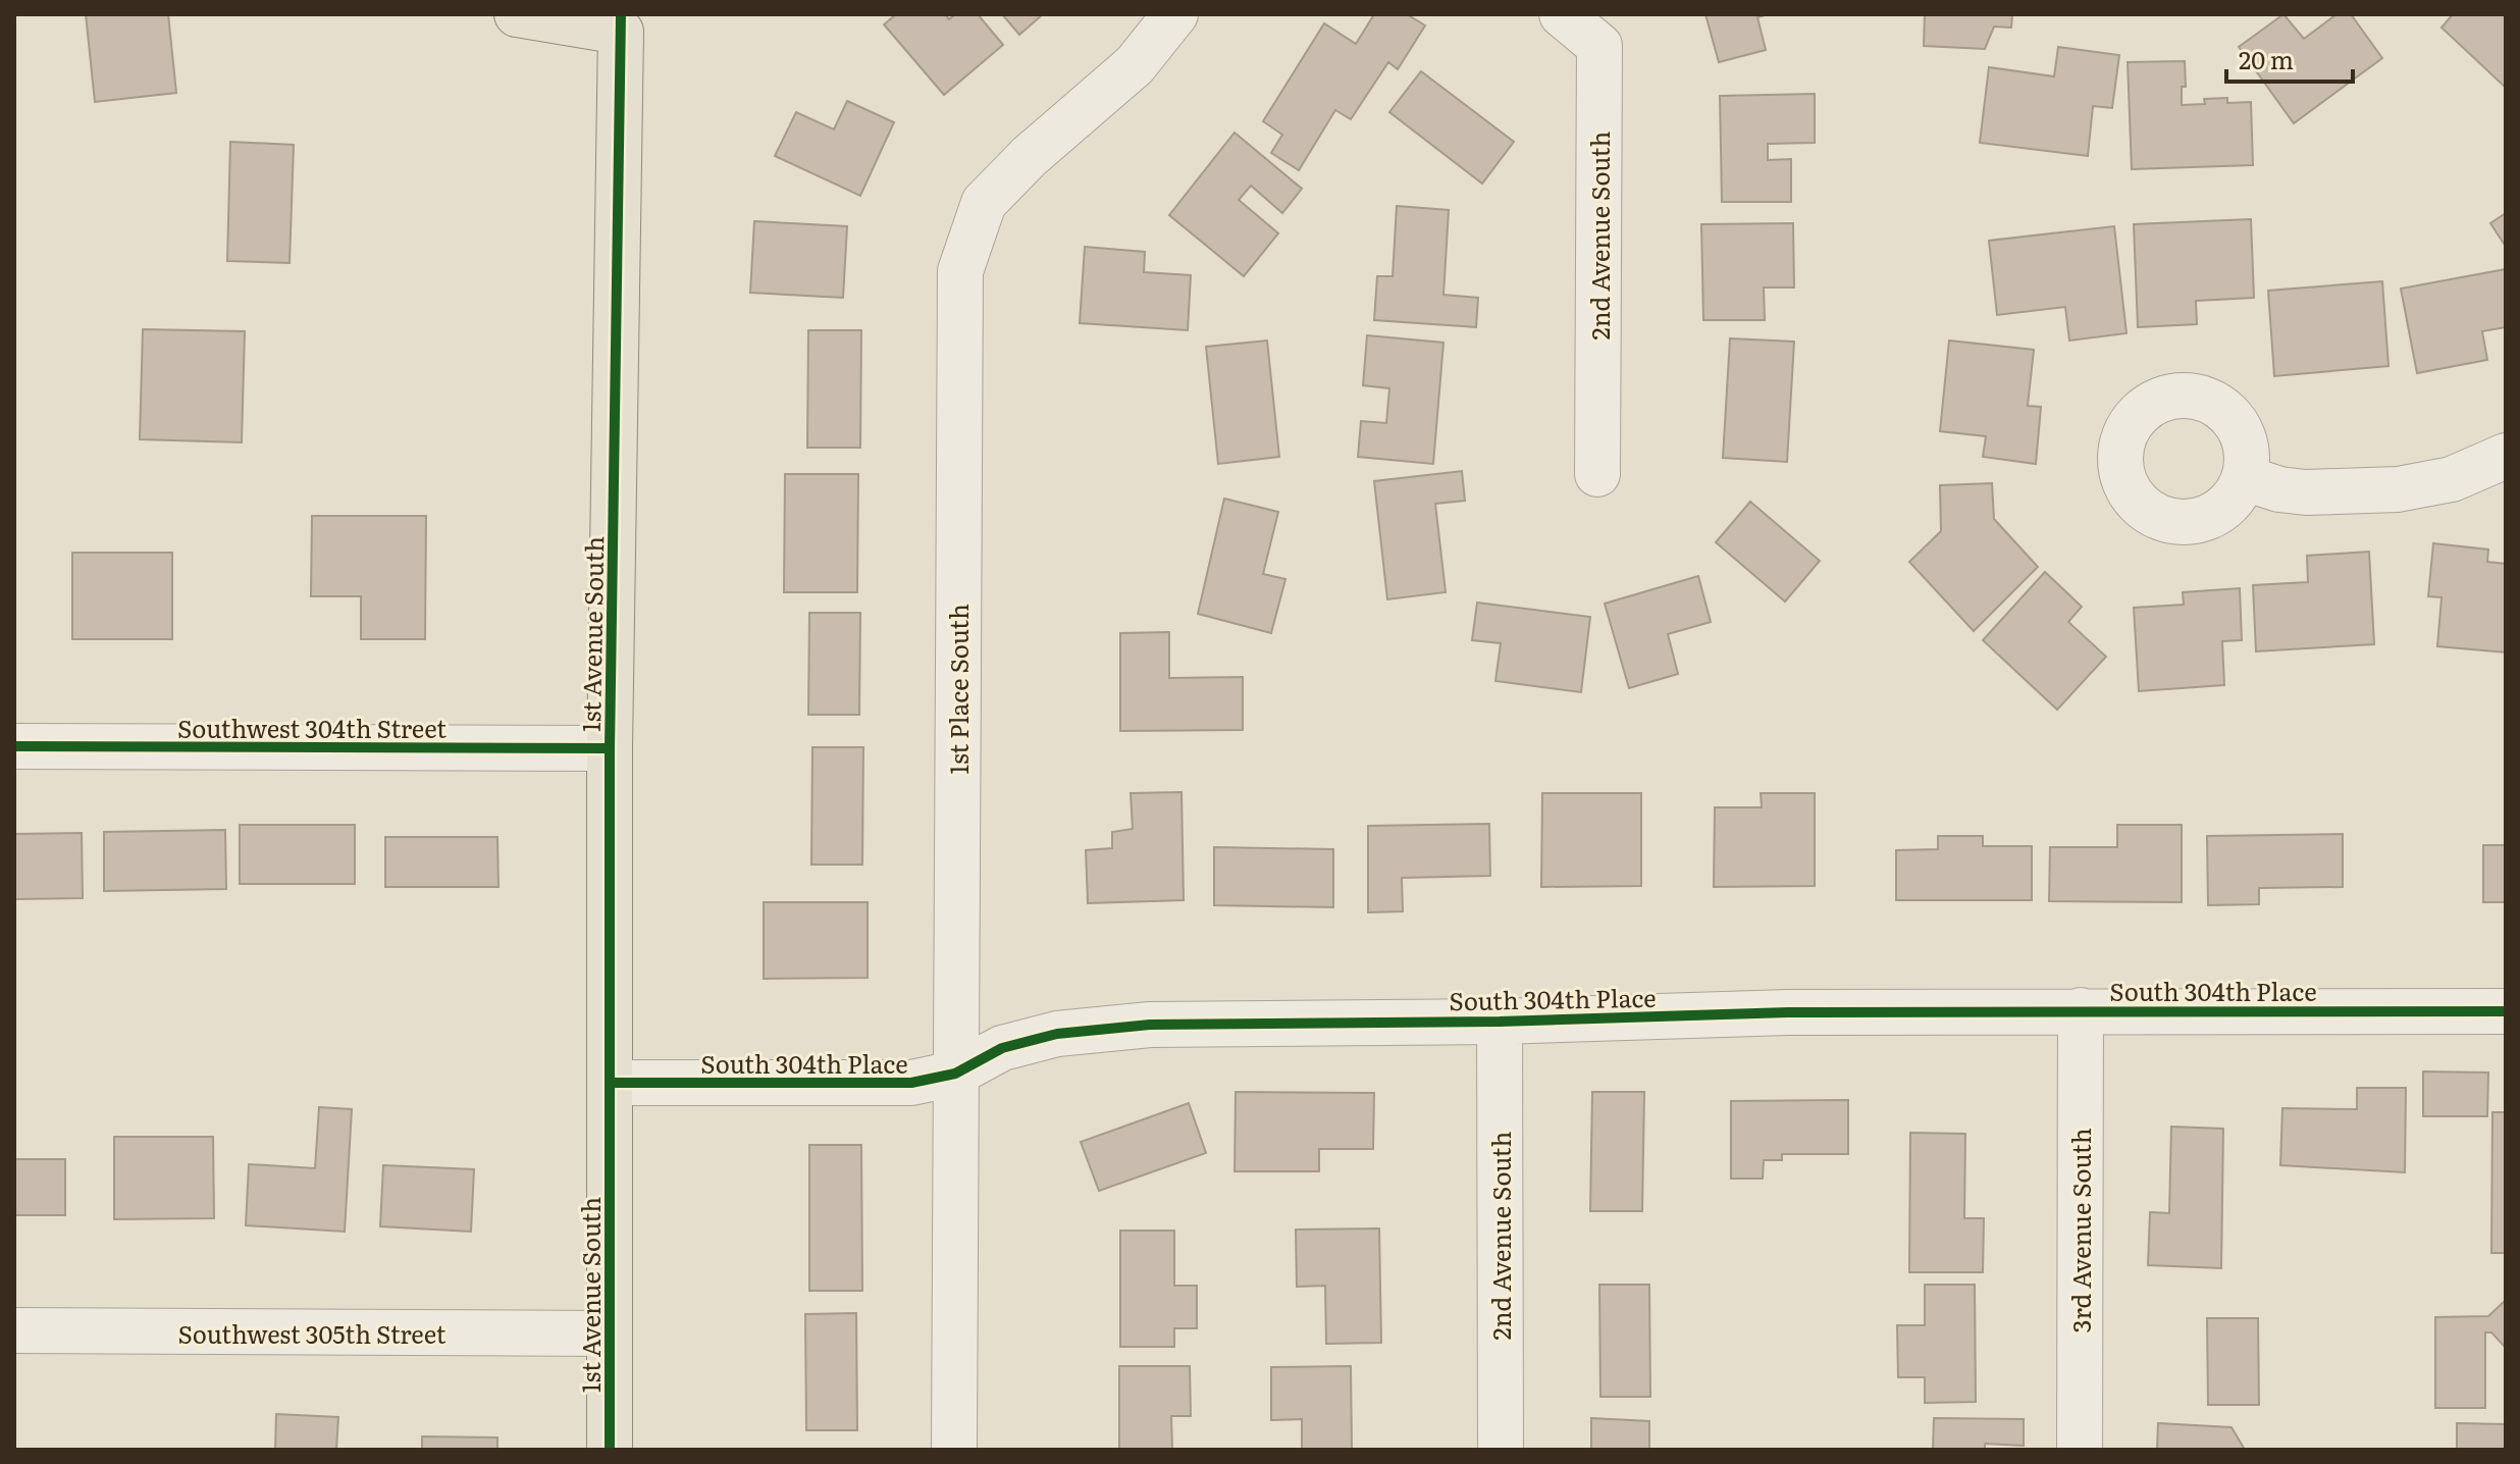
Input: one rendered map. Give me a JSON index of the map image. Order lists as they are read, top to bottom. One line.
{"streets":{"main road":["1st Avenue South"],"street":["2nd Avenue South","1st Place South","Southwest 304th Street","South 304th Place","3rd Avenue South","Southwest 305th Street"]},"crossings":[["2nd Avenue South","South 304th Place"],["1st Avenue South","Southwest 304th Street"],["1st Avenue South","South 304th Place"],["1st Avenue South","Southwest 305th Street"],["1st Place South","South 304th Place"],["South 304th Place","3rd Avenue South"]],"scale_bar":"20 m"}
